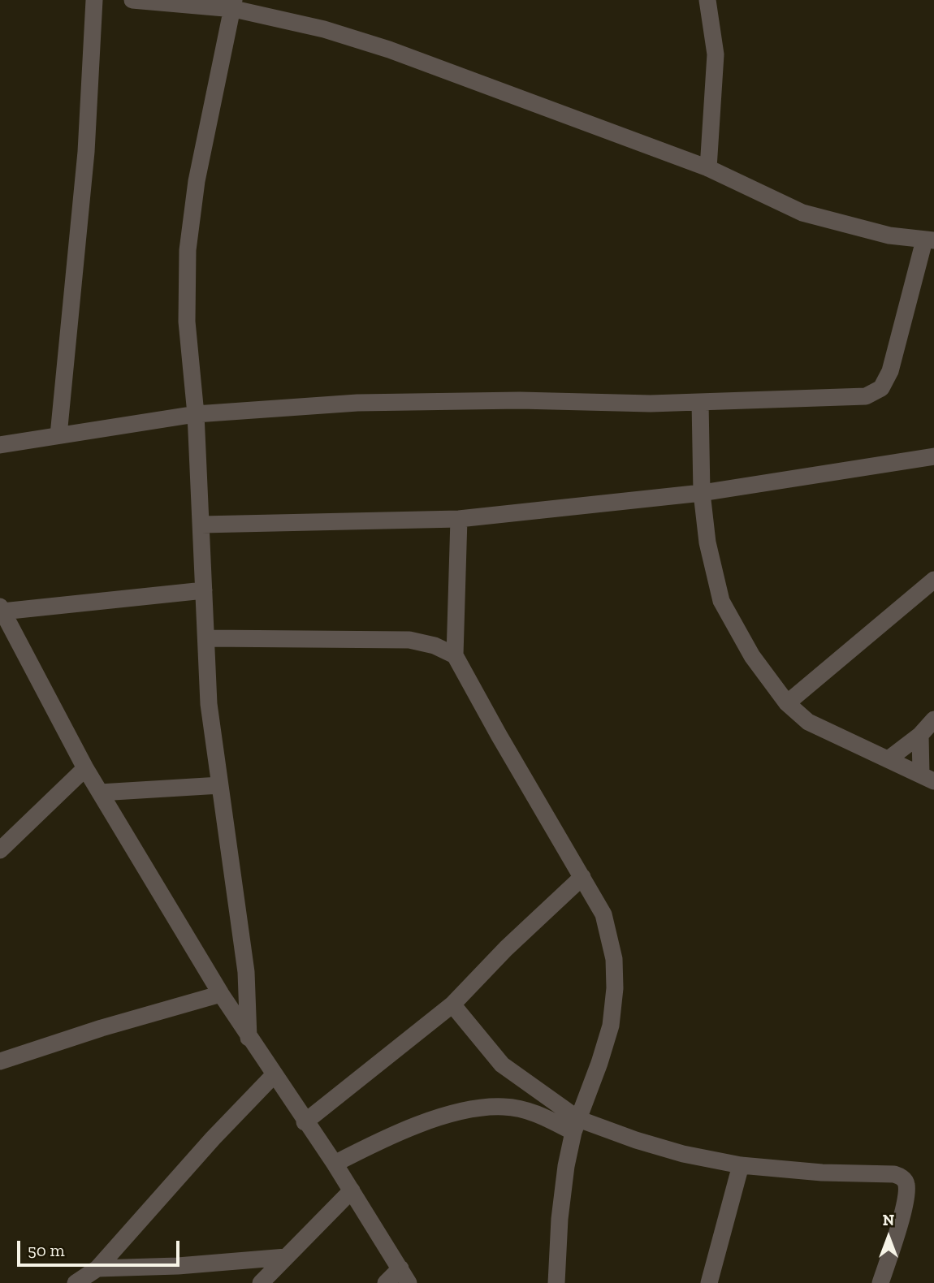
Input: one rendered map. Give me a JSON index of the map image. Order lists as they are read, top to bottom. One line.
{"scale_bar":"50 m","north":"top"}
